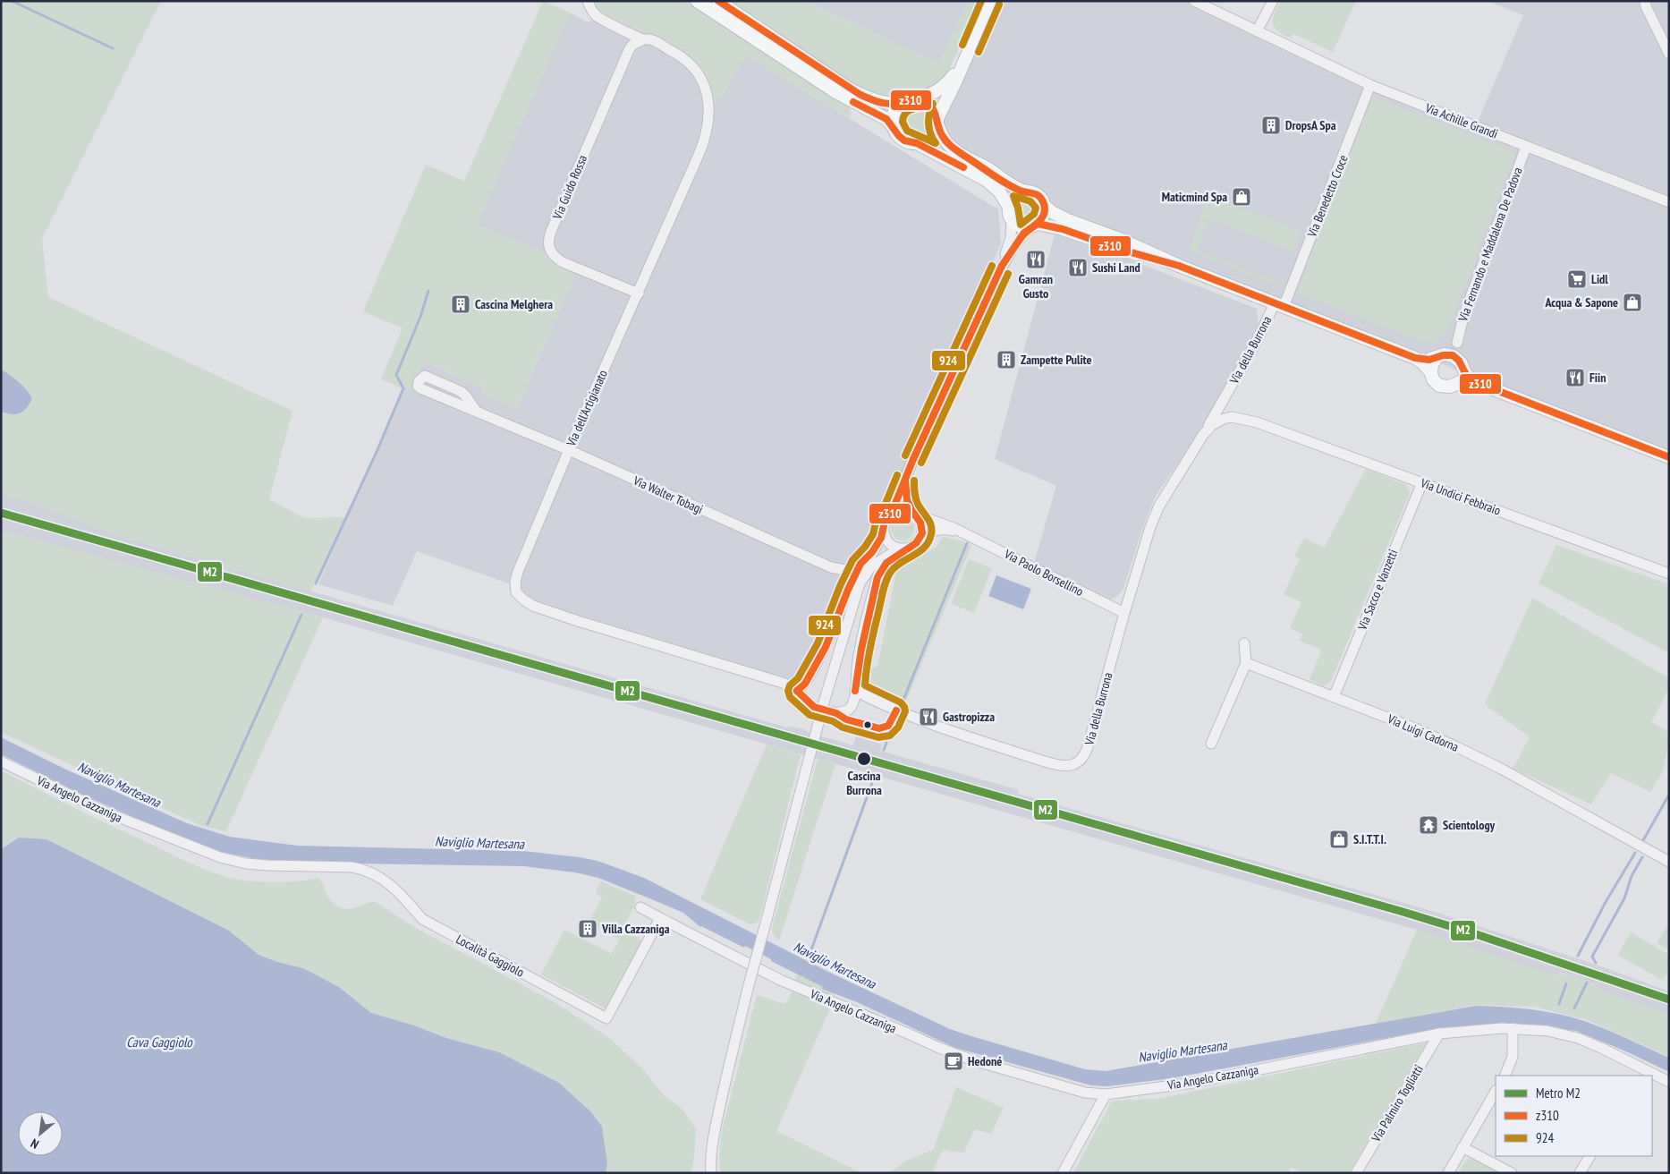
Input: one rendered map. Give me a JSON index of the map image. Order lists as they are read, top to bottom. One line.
{"streets":{"street":["Via Achille Grandi","Via Guido Rossa","Via Benedetto Croce","Via Fernando e Maddalena De Padova","Via della Burrona","Via dell'Artigianato","Via Walter Tobagi","Via Undici Febbraio","Via Paolo Borsellino","Via Sacco e Vanzetti","Via Luigi Cadorna","Via Angelo Cazzaniga","Località Gaggiolo","Via Palmiro Togliatti"]},"crossings":[["Via Achille Grandi","Via Benedetto Croce"],["Via Achille Grandi","Via Fernando e Maddalena De Padova"],["Via Guido Rossa","Via dell'Artigianato"],["Via Benedetto Croce","Via della Burrona"],["Via della Burrona","Via dell'Artigianato"],["Via della Burrona","Via Undici Febbraio"],["Via della Burrona","Via Paolo Borsellino"],["Via dell'Artigianato","Via Walter Tobagi"],["Via dell'Artigianato","Via Paolo Borsellino"],["Via Undici Febbraio","Via Sacco e Vanzetti"],["Via Sacco e Vanzetti","Via Luigi Cadorna"],["Via Angelo Cazzaniga","Località Gaggiolo"],["Via Angelo Cazzaniga","Via Palmiro Togliatti"]],"water":["Naviglio Martesana","Cava Gaggiolo"],"places":{"building":["DropsA Spa","Cascina Melghera","Zampette Pulite","Villa Cazzaniga"],"shop":["Maticmind Spa","Acqua & Sapone","S.I.T.T.I."],"restaurant":["Gamran Gusto","Sushi Land","Fiin","Gastropizza"],"supermarket":["Lidl"],"other":["Cascina Burrona"],"temple":["Scientology"],"cafe":["Hedoné"]},"lines":["transit line z310","transit line 924","metro line M2"],"legend":["Metro M2","z310","924"],"north":"bottom left"}
